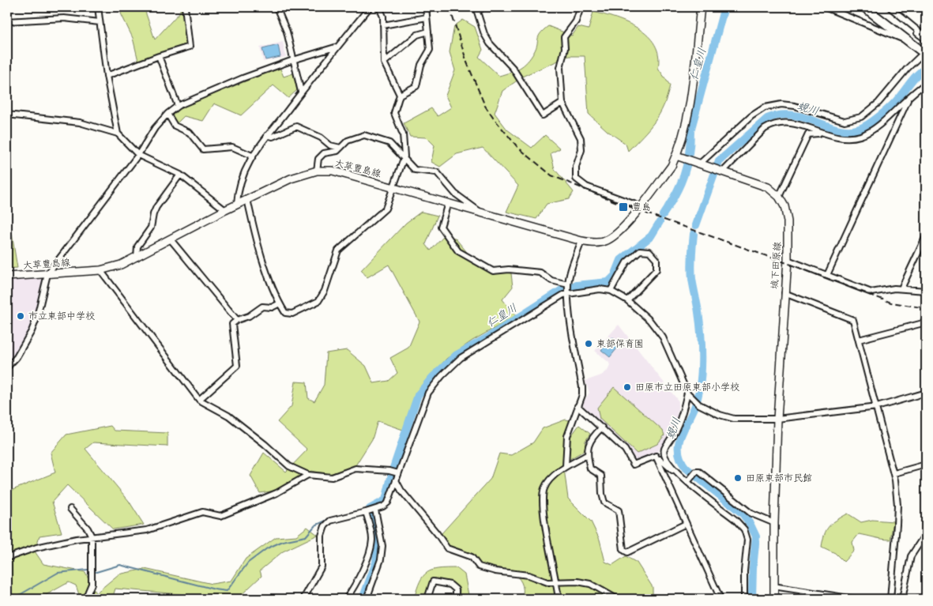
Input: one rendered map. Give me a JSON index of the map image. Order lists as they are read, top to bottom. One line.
{"streets":{"main road":["大草豊島線","城下田原線"]},"water":["仁皇川","蜆川"],"places":{"transit":["豊島"],"other":["市立東部中学校","東部保育園","田原市立田原東部小学校","田原東部市民館"]}}
